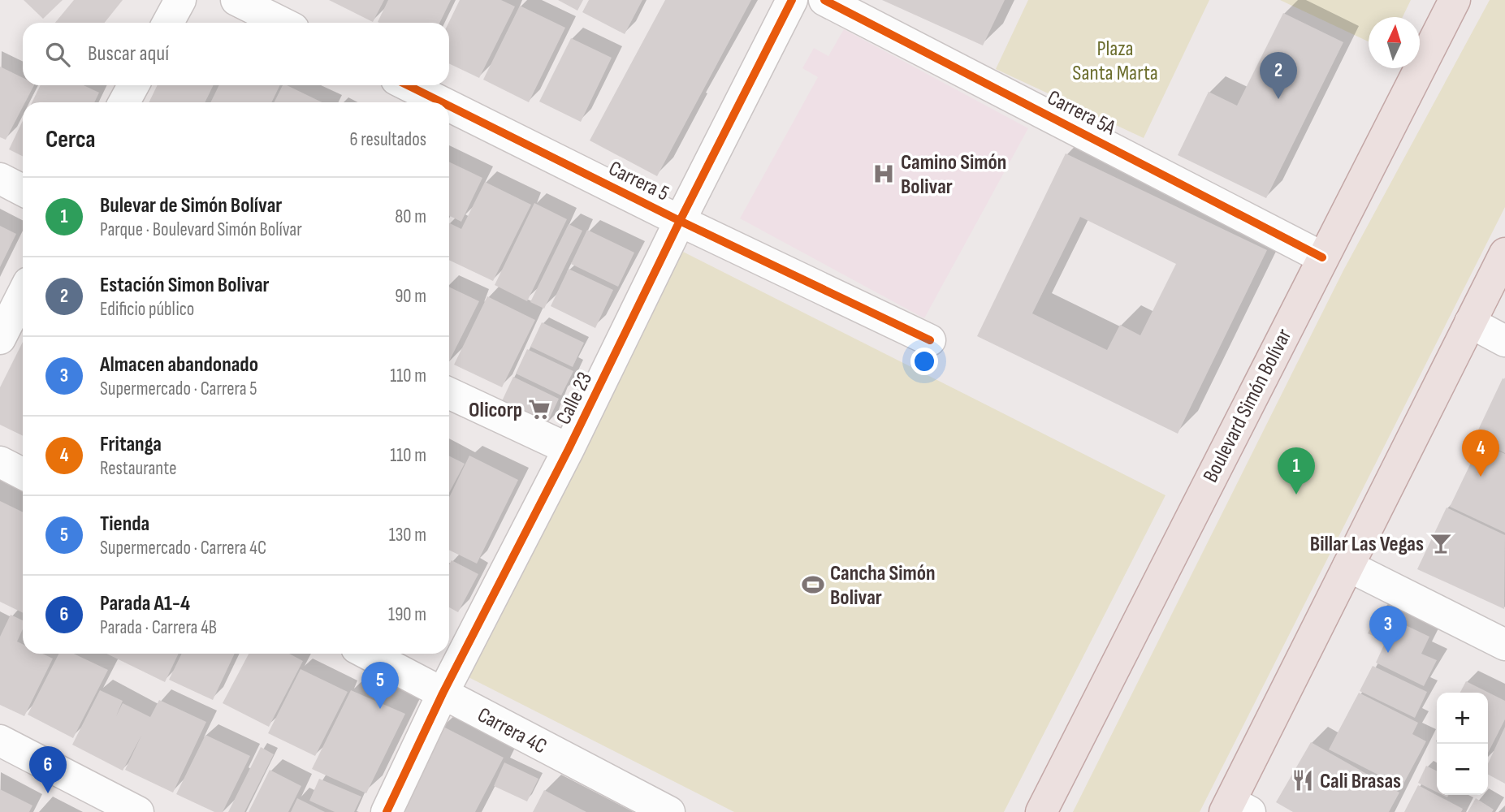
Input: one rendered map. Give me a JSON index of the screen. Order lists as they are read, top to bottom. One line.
{"streets":{"highway":["Boulevard Simón Bolívar"],"street":["Carrera 5A","Carrera 5","Calle 23","Carrera 4C"]},"crossings":[["Carrera 5A","Boulevard Simón Bolívar"],["Carrera 5","Calle 23"],["Calle 23","Carrera 4C"]],"parks":["Plaza Santa Marta"],"places":{"hospital":["Camino Simón Bolivar"],"supermarket":["Olicorp"],"bar":["Billar Las Vegas"],"sports":["Cancha Simón Bolivar"],"restaurant":["Cali Brasas"]},"north":"top","page":{"search":"Buscar aquí","pins":["2","4","1","3","5","6"],"heading":["Cerca","6 resultados"],"list":[{"mark":"1","name":"Bulevar de Simón Bolívar","note":"Parque · Boulevard Simón Bolívar","value":"80 m"},{"mark":"2","name":"Estación Simon Bolivar","note":"Edificio público","value":"90 m"},{"mark":"3","name":"Almacen abandonado","note":"Supermercado · Carrera 5","value":"110 m"},{"mark":"4","name":"Fritanga","note":"Restaurante","value":"110 m"},{"mark":"5","name":"Tienda","note":"Supermercado · Carrera 4C","value":"130 m"},{"mark":"6","name":"Parada A1-4","note":"Parada · Carrera 4B","value":"190 m"}],"map_buttons":["+","−"]}}
